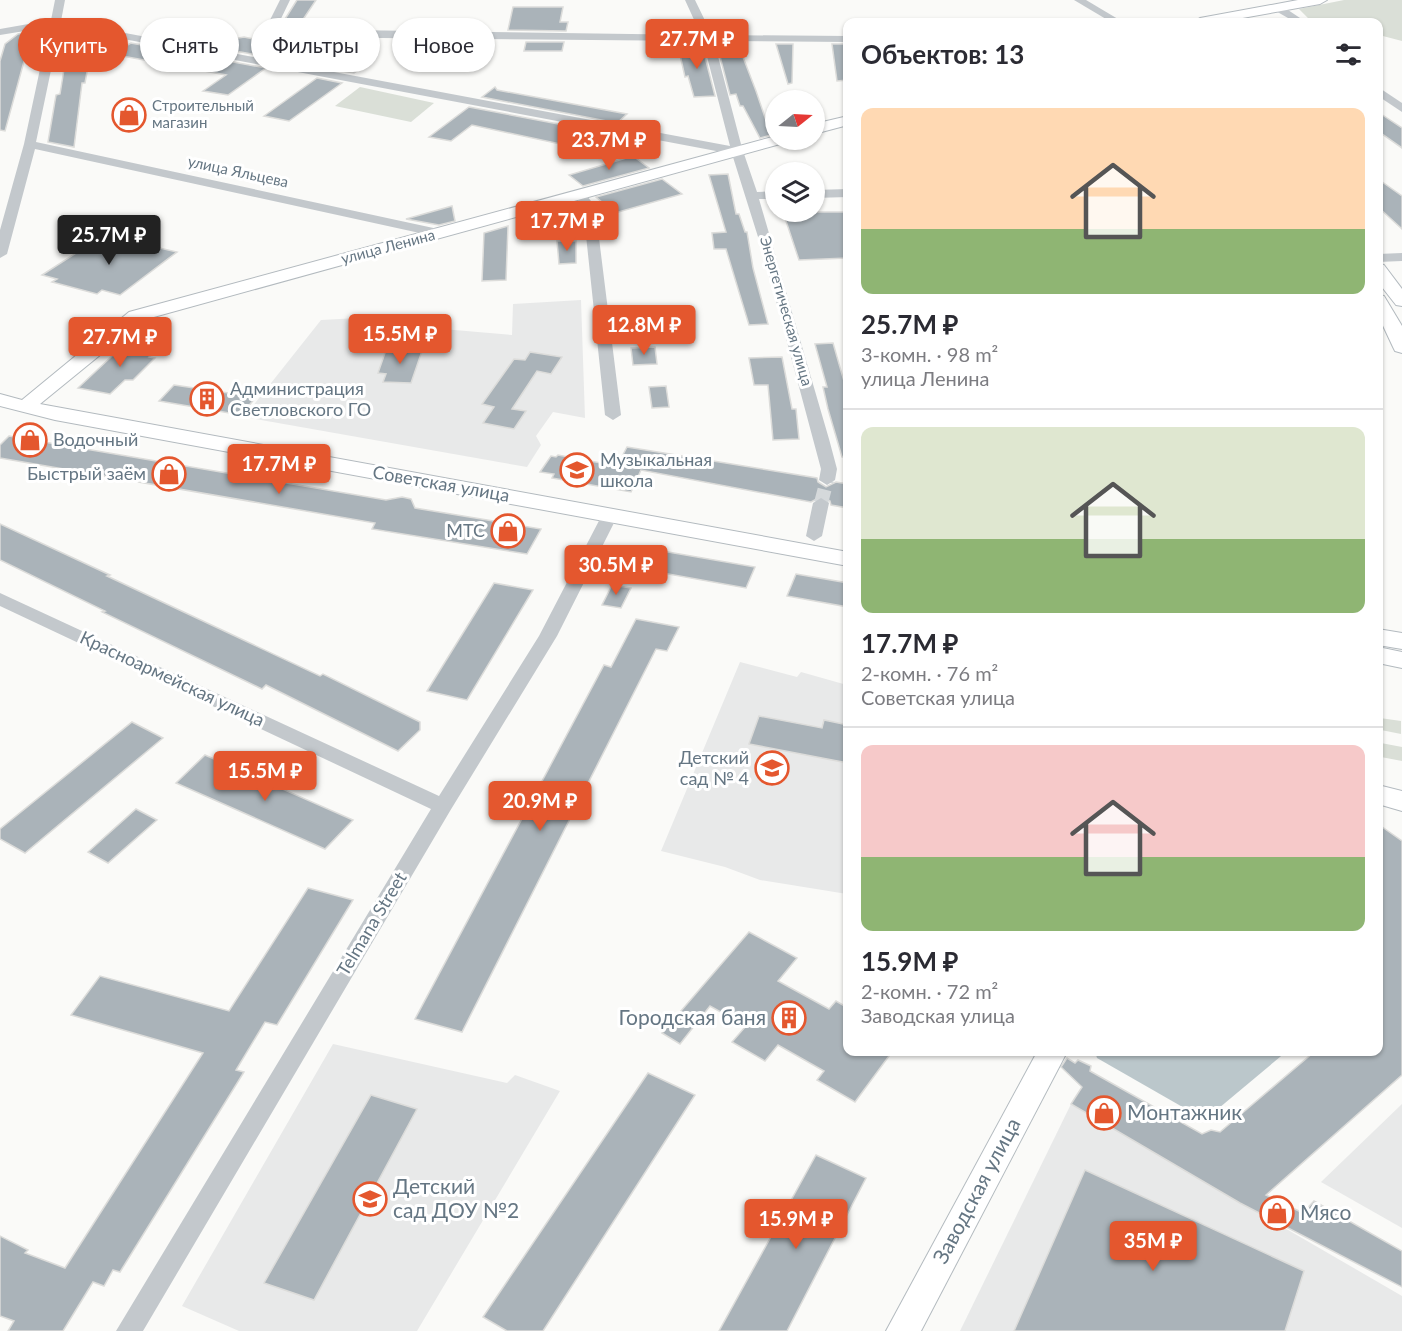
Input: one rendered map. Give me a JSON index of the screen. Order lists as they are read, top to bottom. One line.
{"streets":{"main road":["улица Ленина","Советская улица","Заводская улица"],"street":["улица Яльцева","Энергетическая улица","Красноармейская улица","Telmana Street"]},"crossings":[["улица Яльцева","улица Ленина"],["улица Ленина","Энергетическая улица"],["улица Ленина","Советская улица"],["Советская улица","Telmana Street"],["Красноармейская улица","Telmana Street"]],"places":{"shop":["Строительный магазин","Водочный","Быстрый заём","МТС","Монтажник","Мясо"],"building":["Администрация Светловского ГО","Городская баня"],"school or university":["Музыкальная школа","Детский сад № 4","Детский сад ДОУ №2"]},"north":"right","page":{"chip":["Купить","Снять","Фильтры","Новое"],"heading":"Объектов: 13","price":["27.7M ₽","23.7M ₽","17.7M ₽","25.7M ₽","12.8M ₽","15.5M ₽","27.7M ₽","17.7M ₽","30.5M ₽","15.5M ₽","20.9M ₽","15.9M ₽","35M ₽"],"list":[{"name":"25.7M ₽","note":"3-комн. · 98 m² · улица Ленина"},{"name":"17.7M ₽","note":"2-комн. · 76 m² · Советская улица"},{"name":"15.9M ₽","note":"2-комн. · 72 m² · Заводская улица"}]}}
